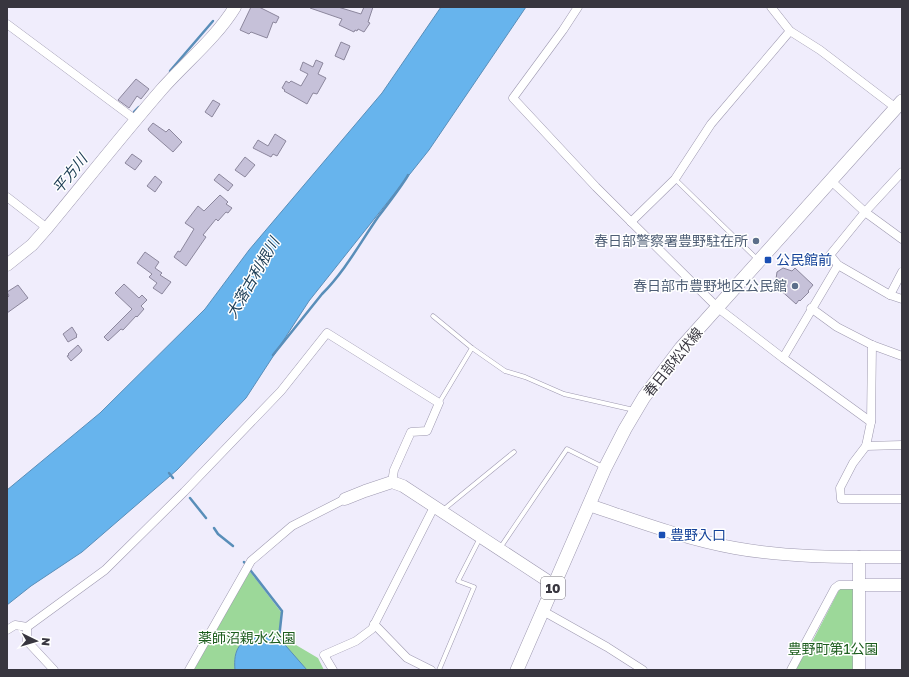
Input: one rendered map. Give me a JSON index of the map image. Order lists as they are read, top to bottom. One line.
{"streets":{"main road":["春日部松伏線","10"]},"water":["平方川","大落古利根川"],"parks":["薬師沼親水公園","豊野町第1公園"],"places":{"other":["春日部警察署豊野駐在所","春日部市豊野地区公民館"],"transit":["公民館前","豊野入口"]},"north":"right"}
